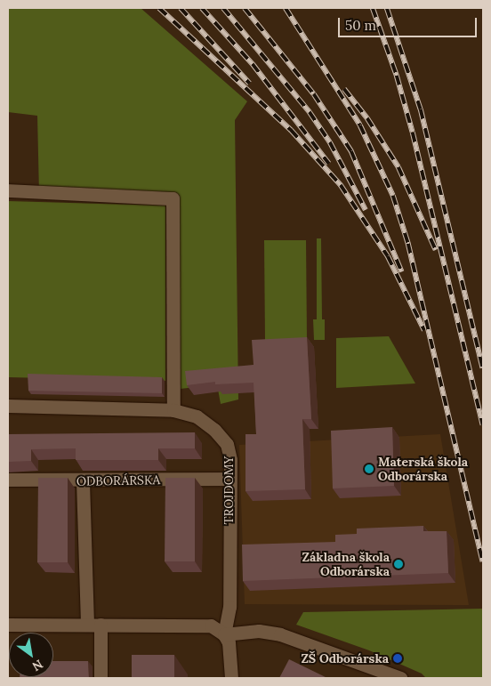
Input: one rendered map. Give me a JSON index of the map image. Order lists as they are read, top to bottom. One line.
{"streets":{"street":["ODBORÁRSKA","TROJDOMY"]},"crossings":[["ODBORÁRSKA","TROJDOMY"]],"places":["Materská škola Odborárska","Základna škola Odborárska","ZŠ Odborárska"],"scale_bar":"50 m","north":"bottom right"}
